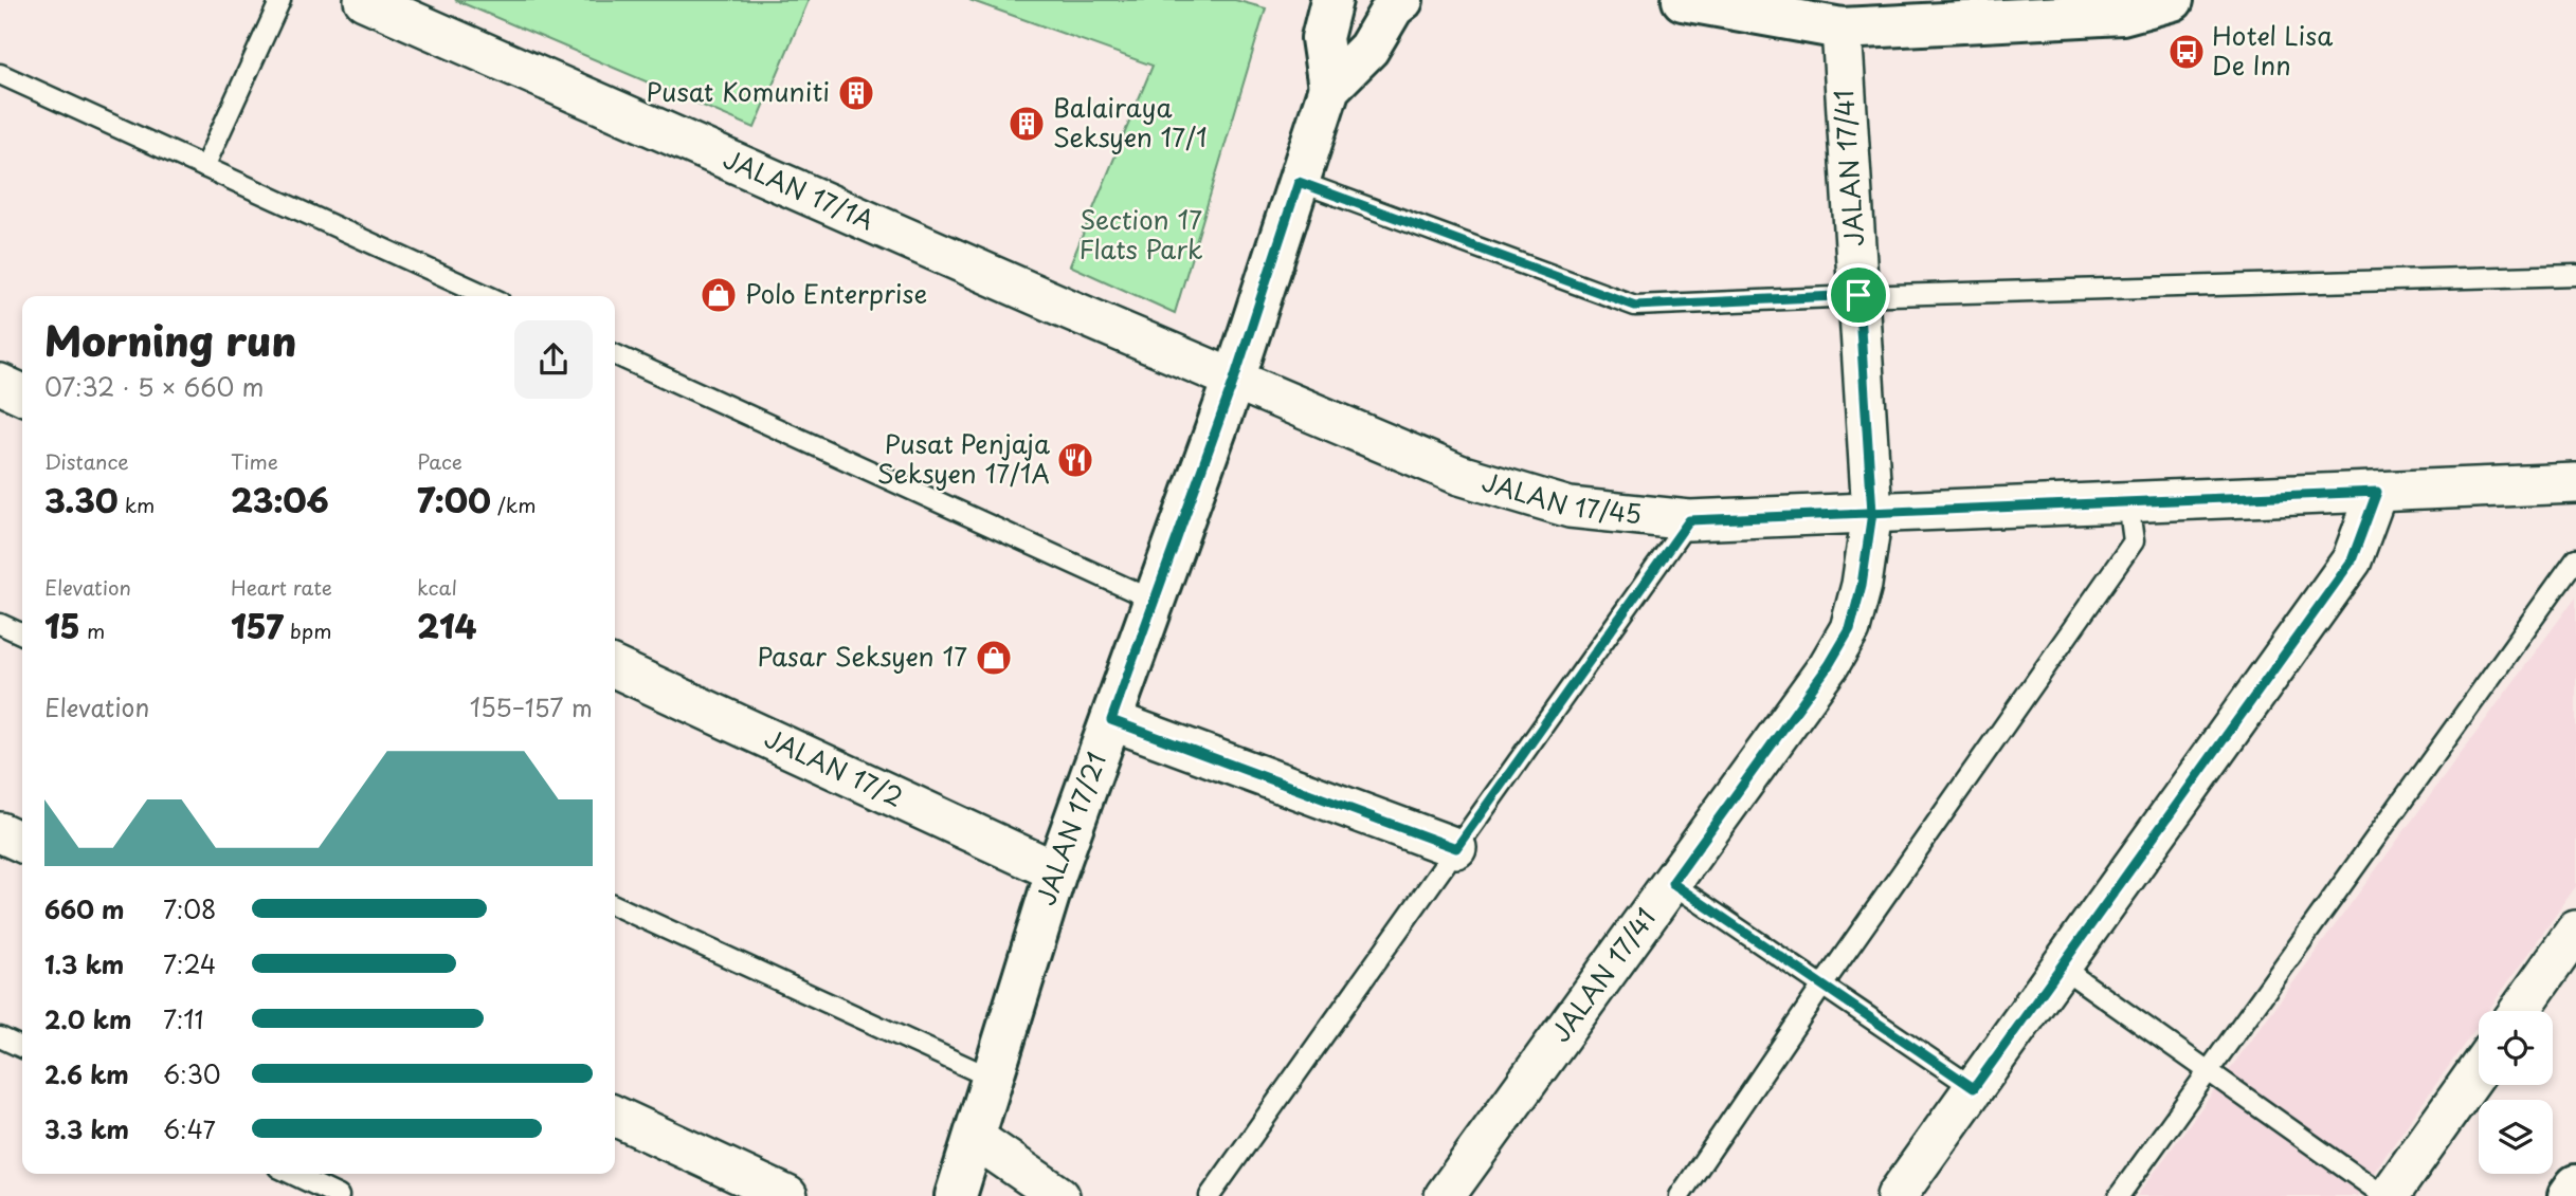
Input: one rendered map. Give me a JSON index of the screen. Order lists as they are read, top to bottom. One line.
{"streets":{"street":["JALAN 17/41","JALAN 17/1A","JALAN 17/45","JALAN 17/2","JALAN 17/21"]},"crossings":[["JALAN 17/41","JALAN 17/45"],["JALAN 17/1A","JALAN 17/45"],["JALAN 17/1A","JALAN 17/21"],["JALAN 17/45","JALAN 17/21"],["JALAN 17/2","JALAN 17/21"]],"parks":["Section 17 Flats Park"],"places":{"bus stop":["Hotel Lisa De Inn"],"building":["Pusat Komuniti","Balairaya Seksyen 17/1"],"shop":["Polo Enterprise","Pasar Seksyen 17"],"restaurant":["Pusat Penjaja Seksyen 17/1A"]},"page":{"heading":["Morning run","07:32 · 5 × 660 m"],"stats":[["Distance","3.30 km"],["Time","23:06"],["Pace","7:00 /km"],["Elevation","15 m"],["Heart rate","157 bpm"],["kcal","214"]],"chart":["Elevation","155–157 m"],"list":[{"name":"660 m","note":"7:08"},{"name":"1.3 km","note":"7:24"},{"name":"2.0 km","note":"7:11"},{"name":"2.6 km","note":"6:30"},{"name":"3.3 km","note":"6:47"}]}}
